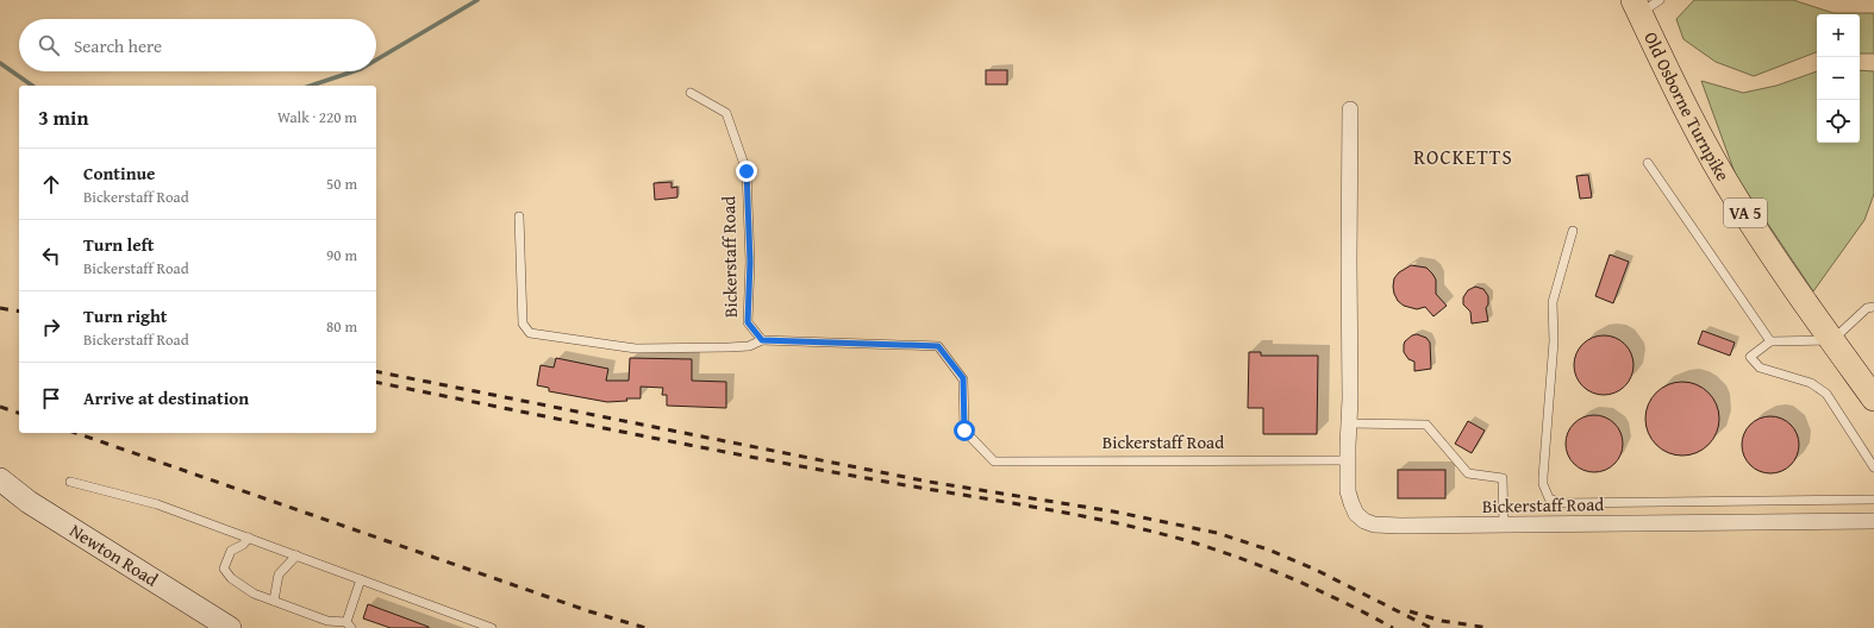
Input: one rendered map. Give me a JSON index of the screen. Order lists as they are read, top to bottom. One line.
{"streets":{"main road":["Old Osborne Turnpike","VA 5"],"street":["Bickerstaff Road","Newton Road"]},"districts":["ROCKETTS"],"page":{"map_buttons":["+","−"],"search":"Search here","heading":["3 min","Walk · 220 m"],"list":[["Continue","Bickerstaff Road","50 m"],["Turn left","Bickerstaff Road","90 m"],["Turn right","Bickerstaff Road","80 m"],"Arrive at destination"]}}
